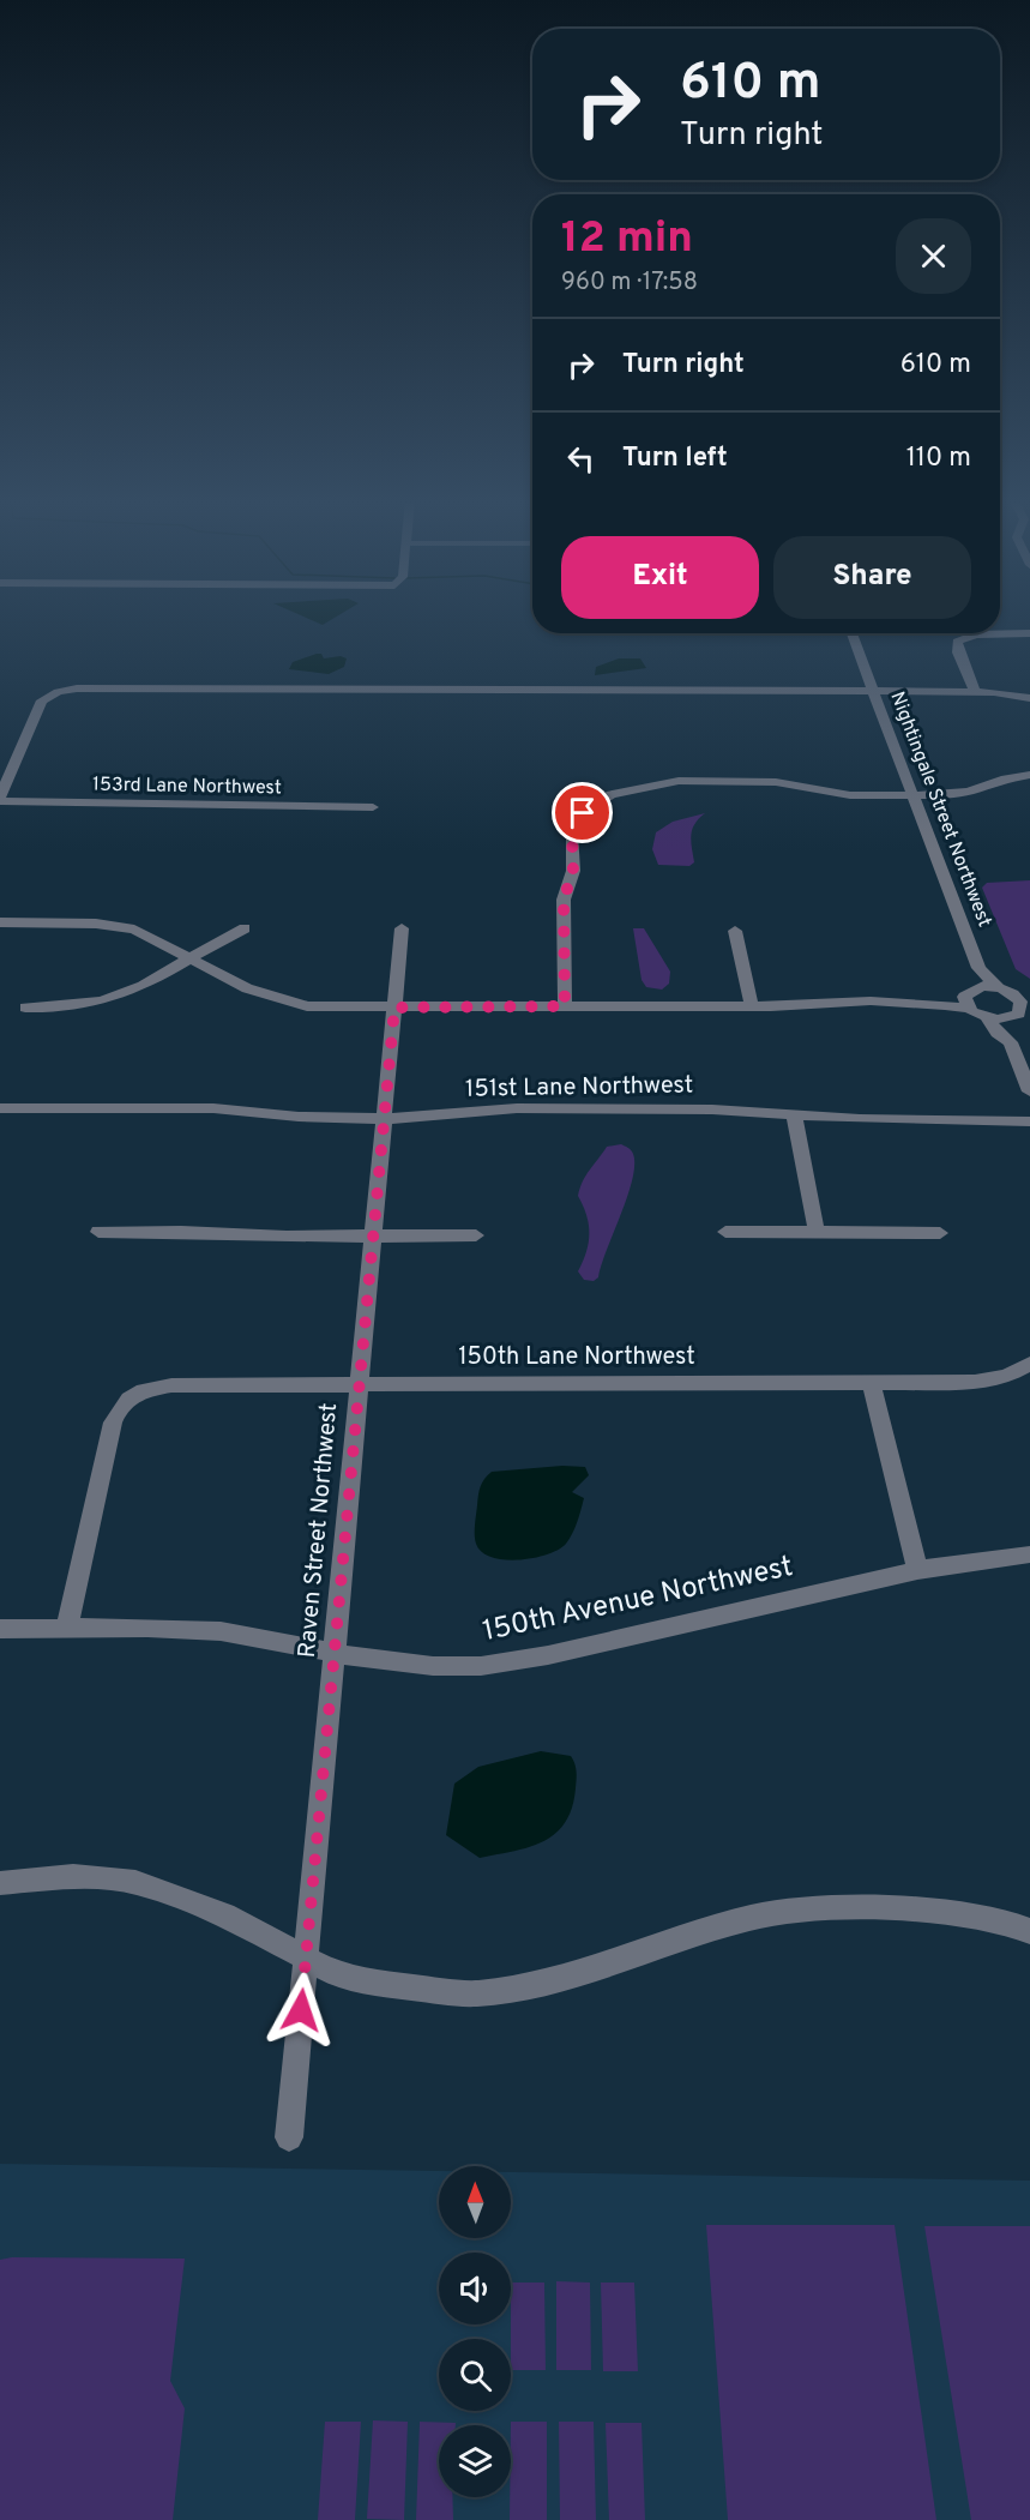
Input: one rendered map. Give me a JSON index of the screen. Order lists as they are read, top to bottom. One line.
{"streets":{"street":["153rd Lane Northwest","Nightingale Street Northwest","151st Lane Northwest","150th Lane Northwest","Raven Street Northwest","150th Avenue Northwest"]},"crossings":[["151st Lane Northwest","Raven Street Northwest"],["150th Lane Northwest","Raven Street Northwest"],["150th Lane Northwest","150th Avenue Northwest"],["Raven Street Northwest","150th Avenue Northwest"]],"north":"top","page":{"turn":["610 m","Turn right"],"heading":["12 min","960 m · 17:58"],"list":[{"name":"Turn right","value":"610 m"},{"name":"Turn left","value":"110 m"}],"buttons":["Exit","Share"]}}
